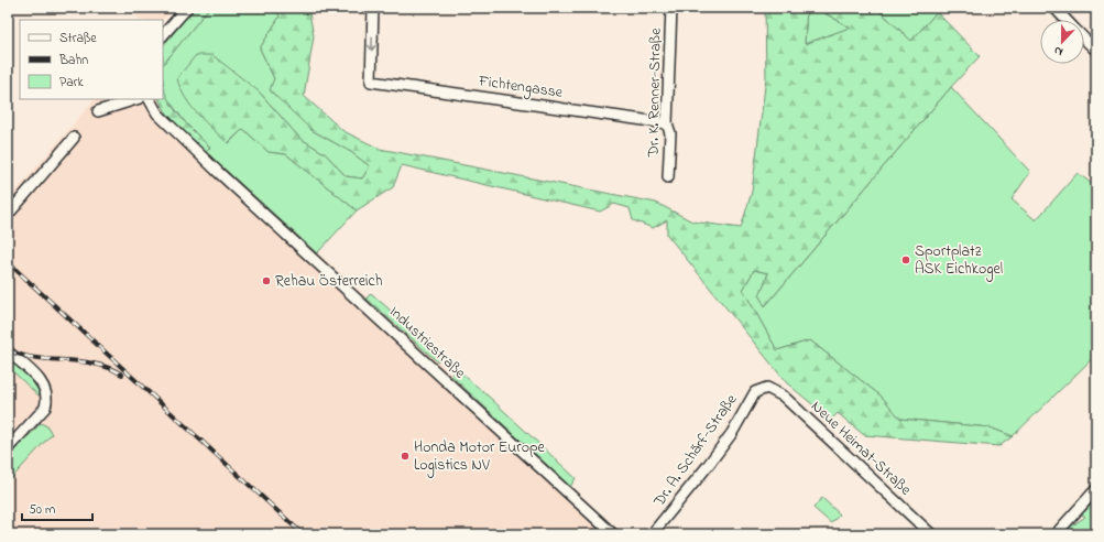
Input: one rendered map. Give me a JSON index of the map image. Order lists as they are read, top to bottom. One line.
{"streets":{"street":["Fichtengasse","Dr. K. Renner-Straße","Industriestraße","Neue Heimat-Straße","Dr. A. Schärf-Straße"]},"crossings":[["Fichtengasse","Dr. K. Renner-Straße"],["Neue Heimat-Straße","Dr. A. Schärf-Straße"]],"one_way":["Fichtengasse"],"places":["Sportplatz ASK Eichkogel","Rehau Österreich","Honda Motor Europe Logistics NV"],"legend":["Straße","Bahn","Park"],"scale_bar":"50 m","north":"bottom"}
